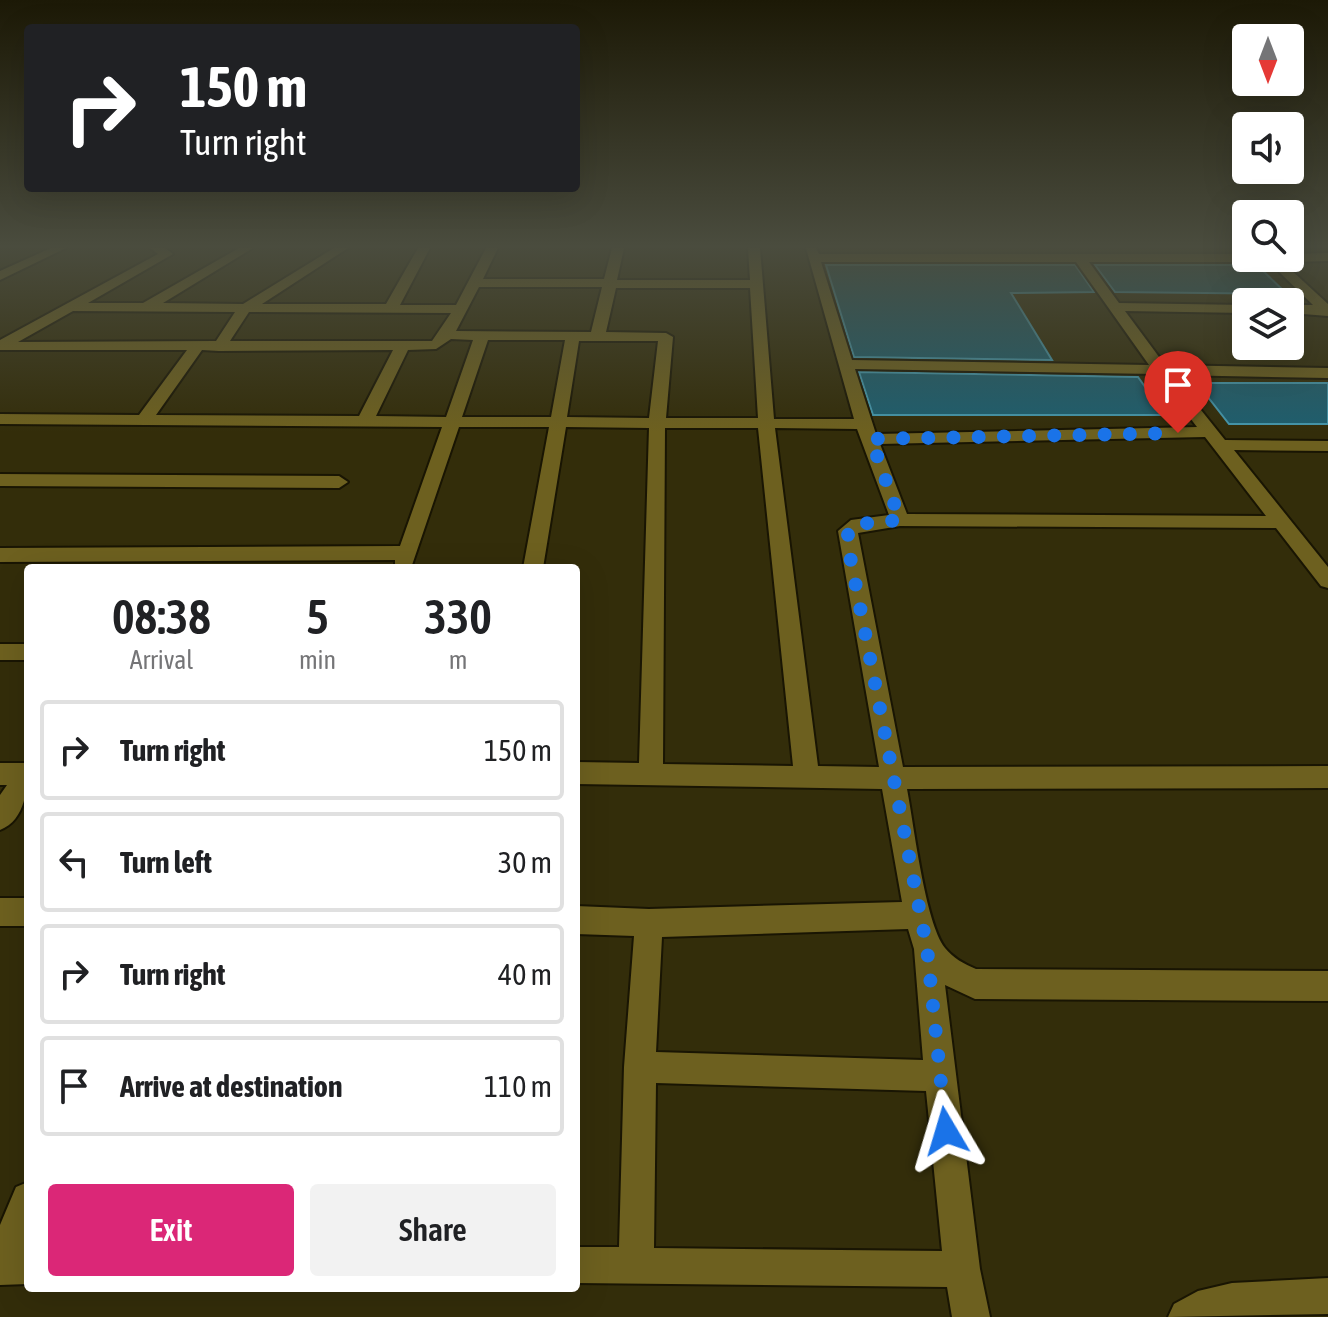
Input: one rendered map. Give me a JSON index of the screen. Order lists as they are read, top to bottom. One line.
{"north":"bottom","page":{"turn":["150 m","Turn right"],"eta":["08:38","Arrival","5","min","330","m"],"list":[{"name":"Turn right","value":"150 m"},{"name":"Turn left","value":"30 m"},{"name":"Turn right","value":"40 m"},{"name":"Arrive at destination","value":"110 m"}],"buttons":["Exit","Share"]}}
